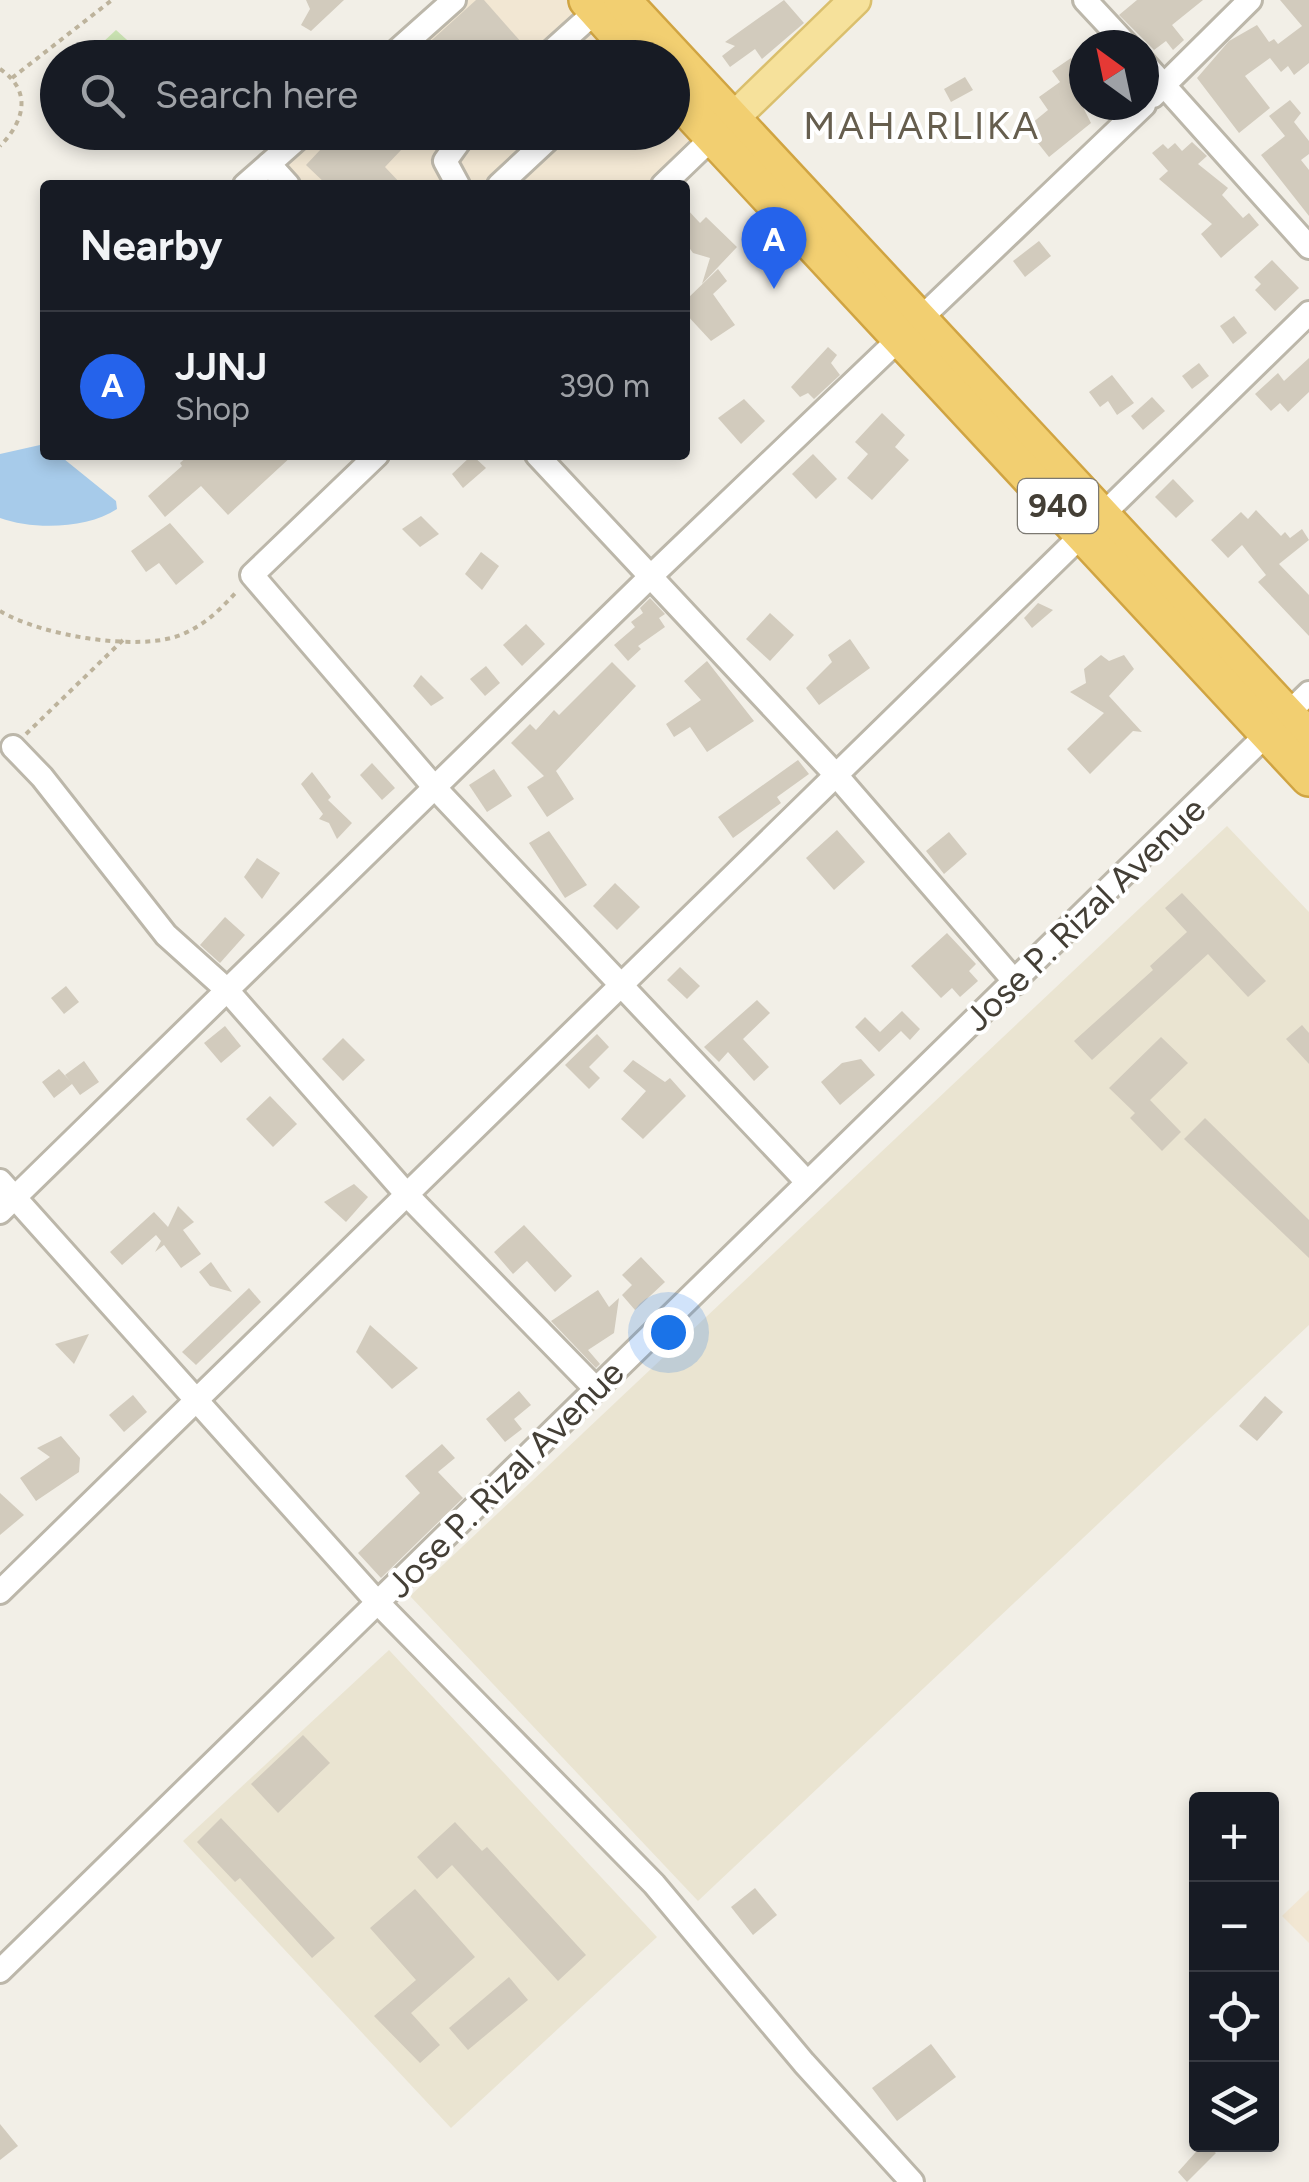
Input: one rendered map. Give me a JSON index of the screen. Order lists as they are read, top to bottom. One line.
{"streets":{"highway":["940"],"street":["Jose P. Rizal Avenue"]},"crossings":[["940","Jose P. Rizal Avenue"]],"districts":["MAHARLIKA"],"north":"top left","page":{"search":"Search here","heading":"Nearby","pins":"A","list":[{"mark":"A","name":"JJNJ","note":"Shop","value":"390 m"}],"map_buttons":["+","−"]}}
